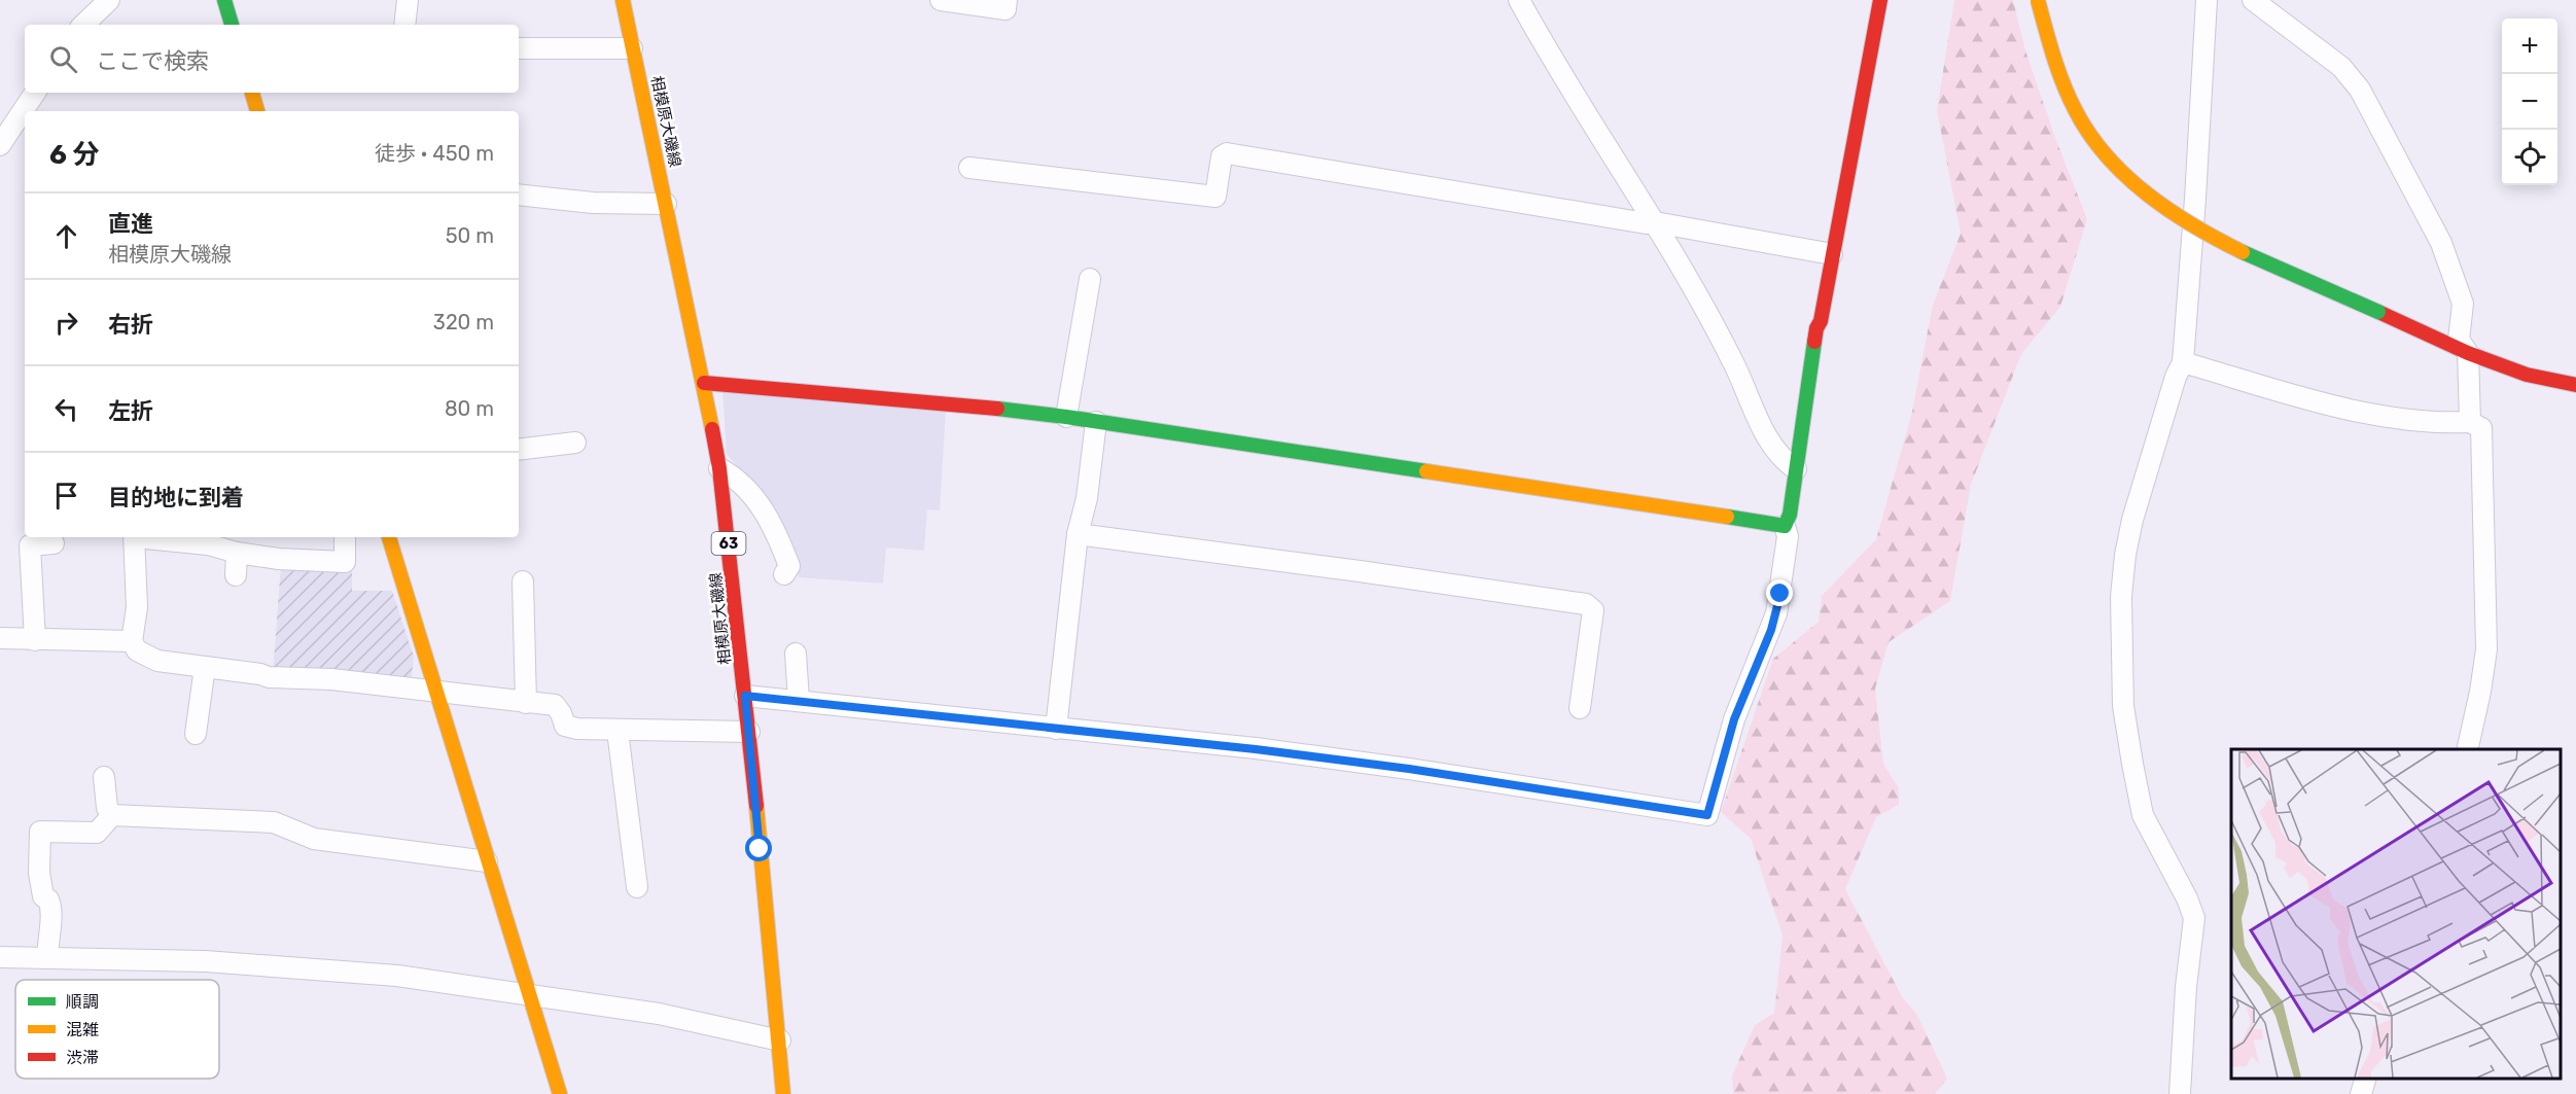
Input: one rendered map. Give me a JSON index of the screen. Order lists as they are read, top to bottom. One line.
{"streets":{"street":["相模原大磯線","63"]},"legend":["順調","混雑","渋滞"],"page":{"map_buttons":["+","−"],"search":"ここで検索","heading":["6 分","徒歩 · 450 m"],"list":[["直進","相模原大磯線","50 m"],["右折","320 m"],["左折","80 m"],"目的地に到着"]}}
